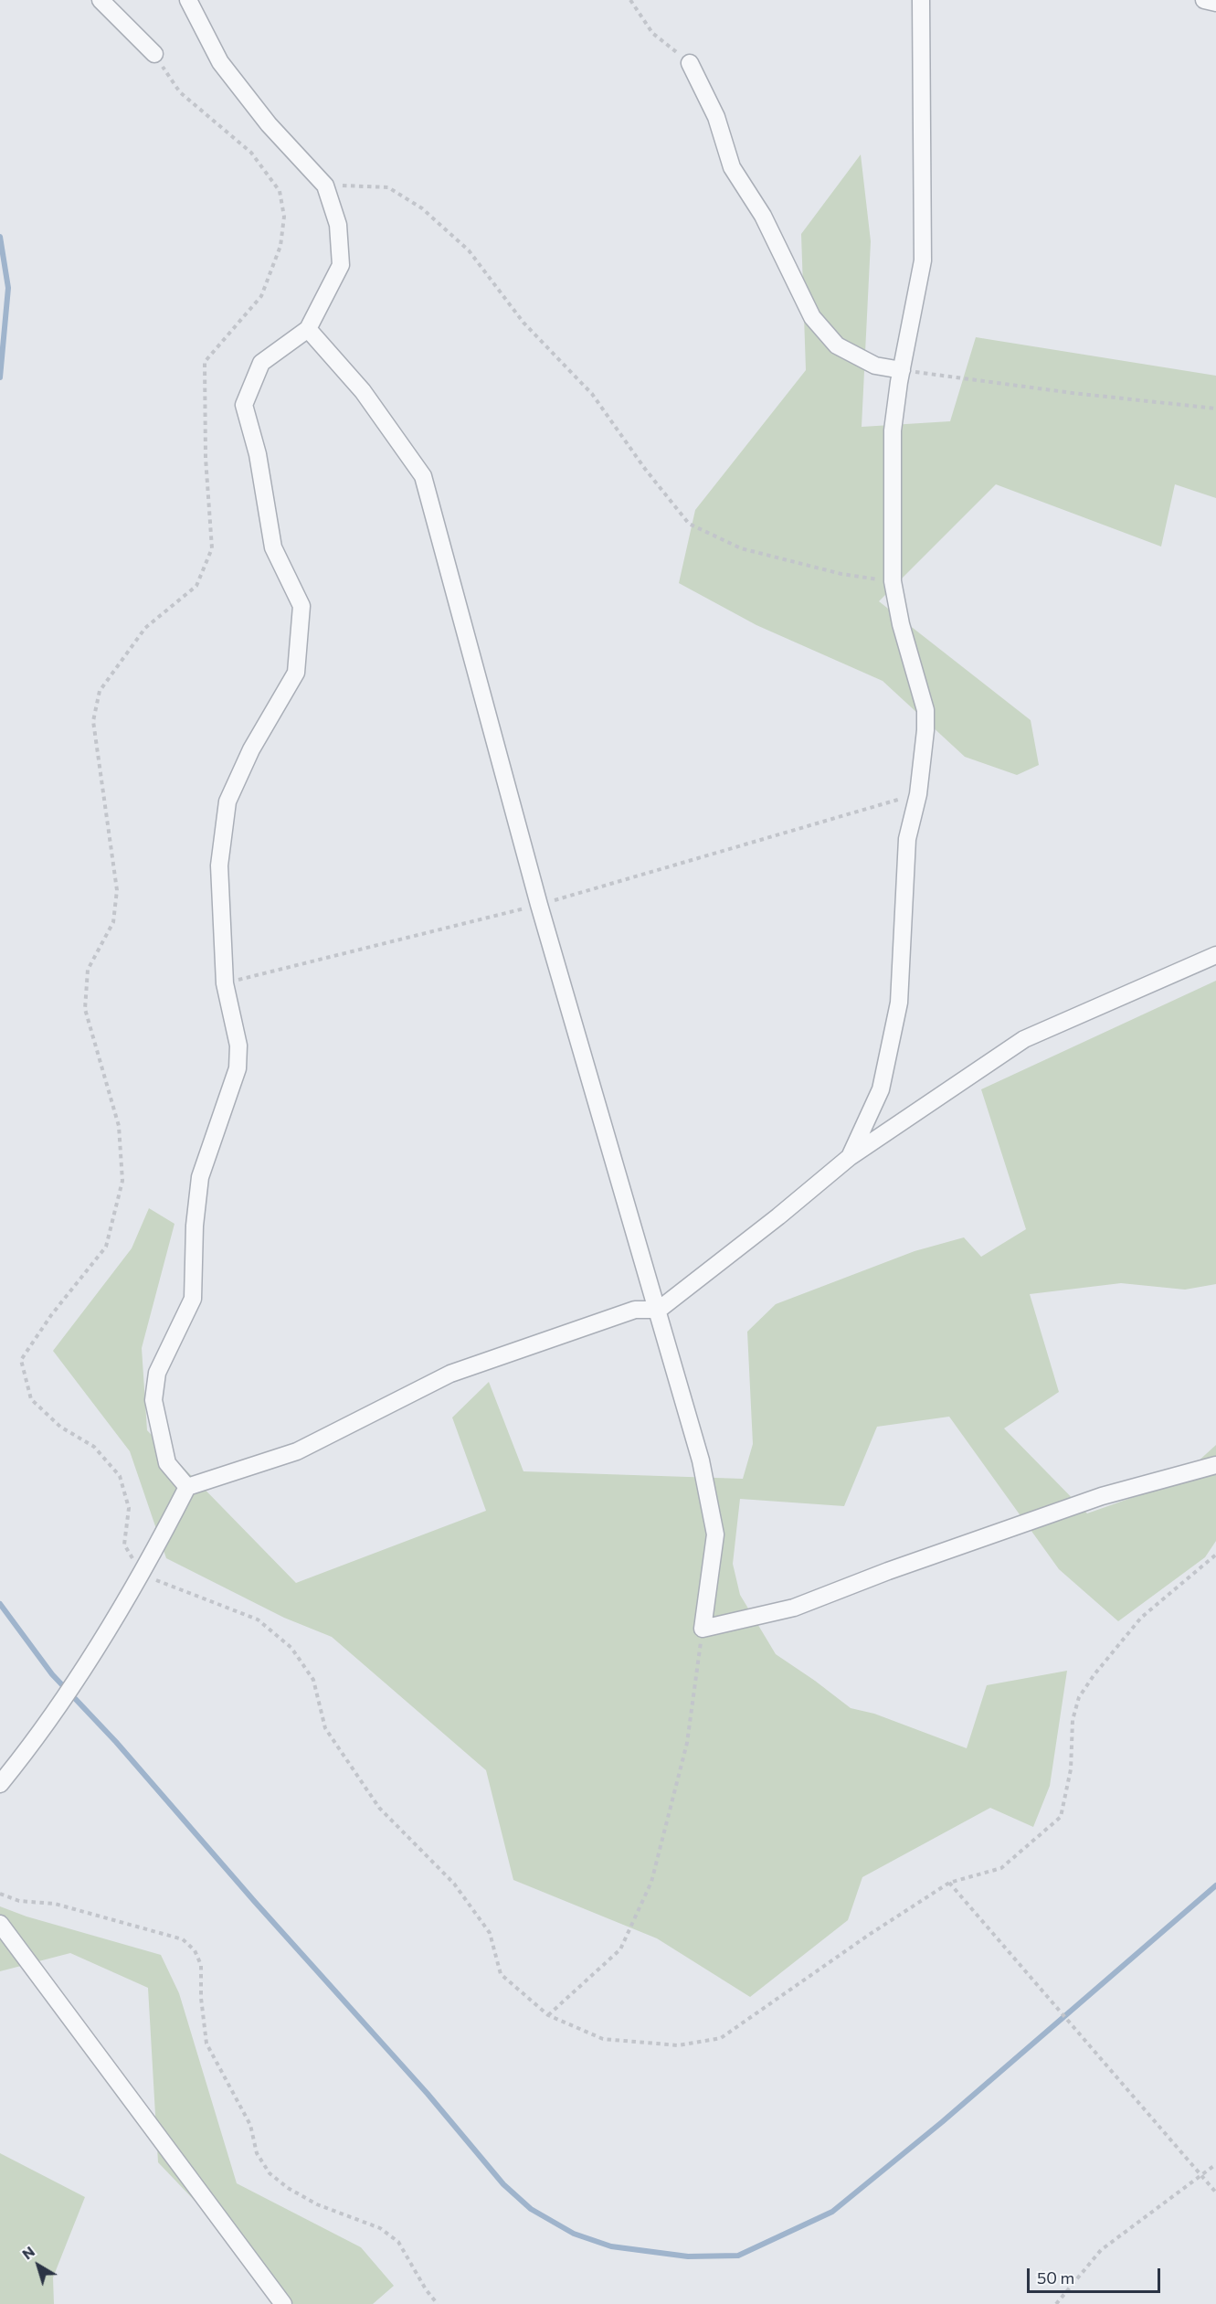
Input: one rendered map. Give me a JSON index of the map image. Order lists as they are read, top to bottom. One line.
{"scale_bar":"50 m","north":"top left"}
